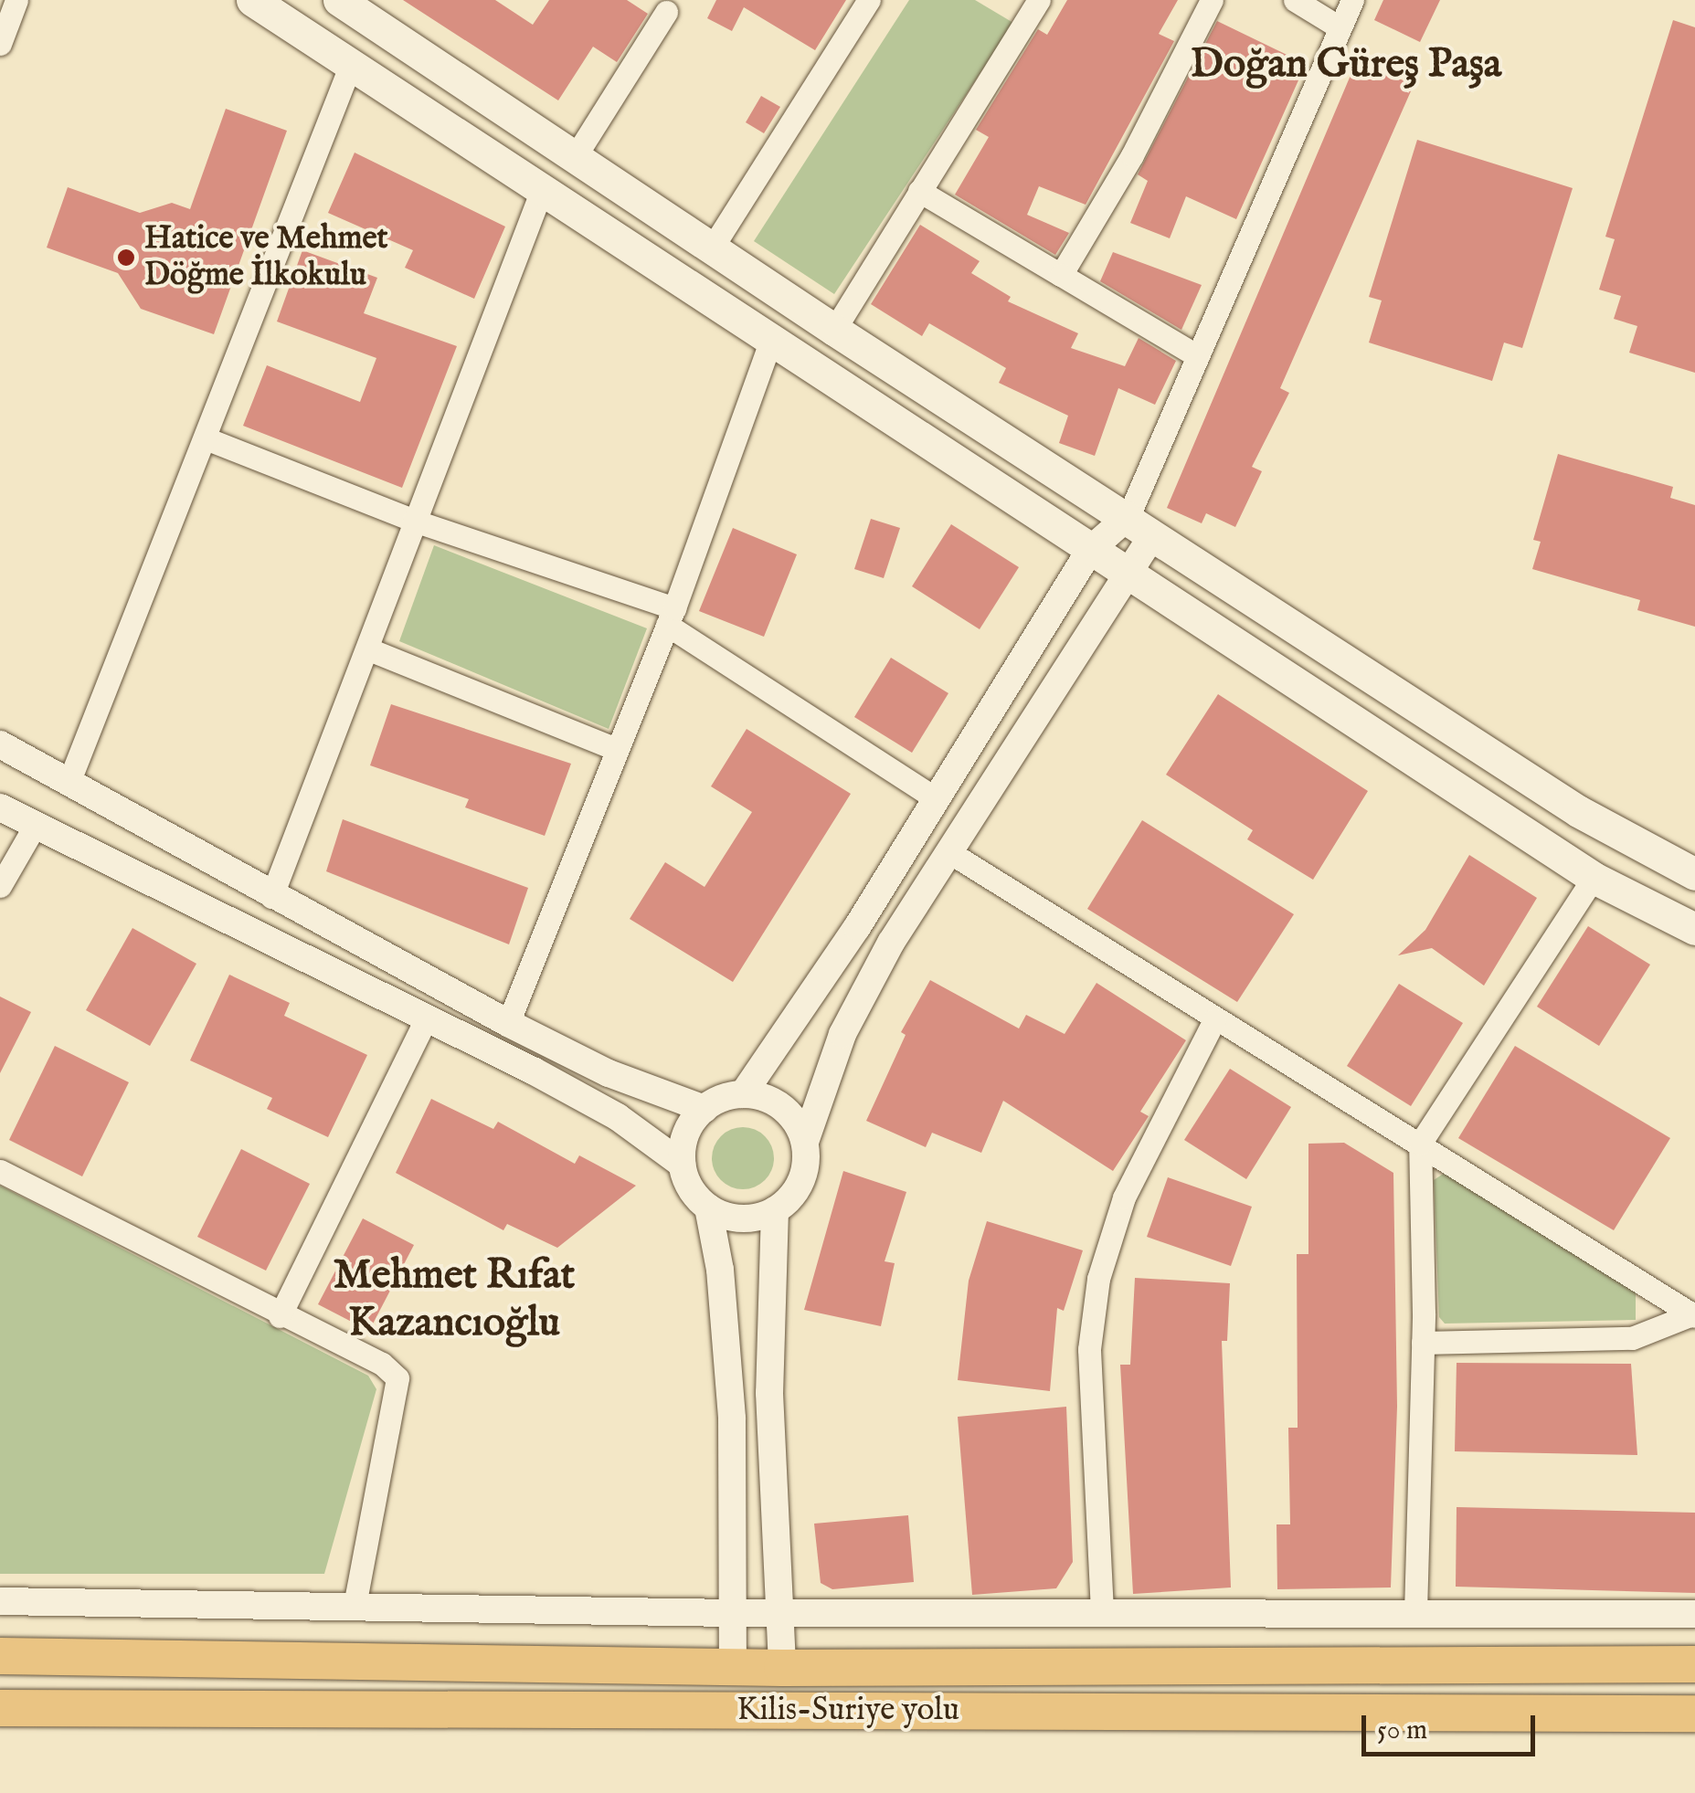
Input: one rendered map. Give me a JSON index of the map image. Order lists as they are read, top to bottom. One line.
{"streets":{"highway":["Kilis-Suriye yolu"]},"districts":["Doğan Güreş Paşa","Mehmet Rıfat Kazancıoğlu"],"places":["Hatice ve Mehmet Döğme İlkokulu"],"scale_bar":"50 m"}
